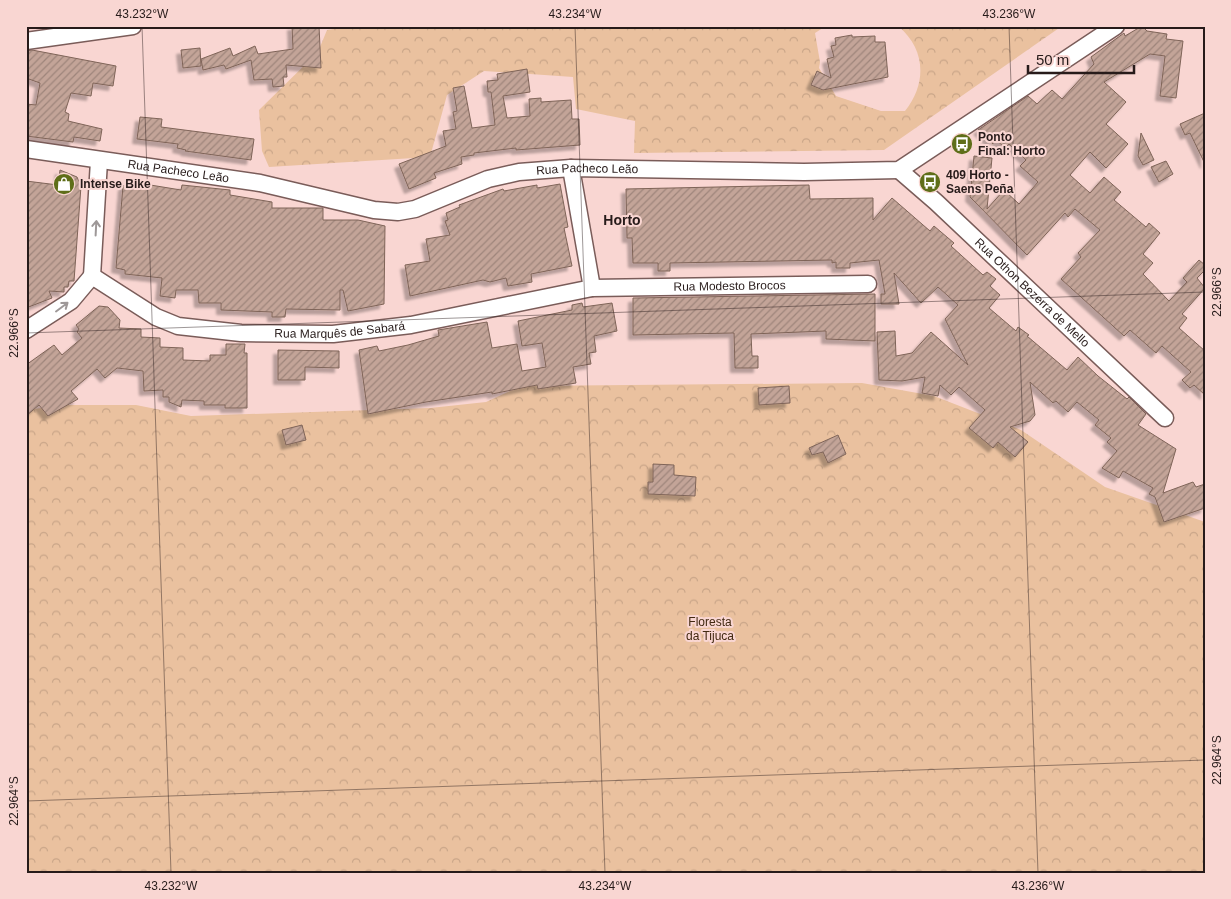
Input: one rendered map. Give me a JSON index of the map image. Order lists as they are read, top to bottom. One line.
{"streets":{"street":["Rua Pacheco Leão","Rua Modesto Brocos","Rua Othon Bezerra de Mello","Rua Marquês de Sabará"]},"crossings":[["Rua Pacheco Leão","Rua Othon Bezerra de Mello"],["Rua Modesto Brocos","Rua Marquês de Sabará"]],"districts":["Horto"],"parks":["Floresta da Tijuca"],"places":{"bus stop":["Ponto Final: Horto","409 Horto - Saens Peña"],"shop":["Intense Bike"]},"scale_bar":"50 m","coordinates":["43.232°W","43.234°W","43.236°W","22.966°S","22.964°S"]}
